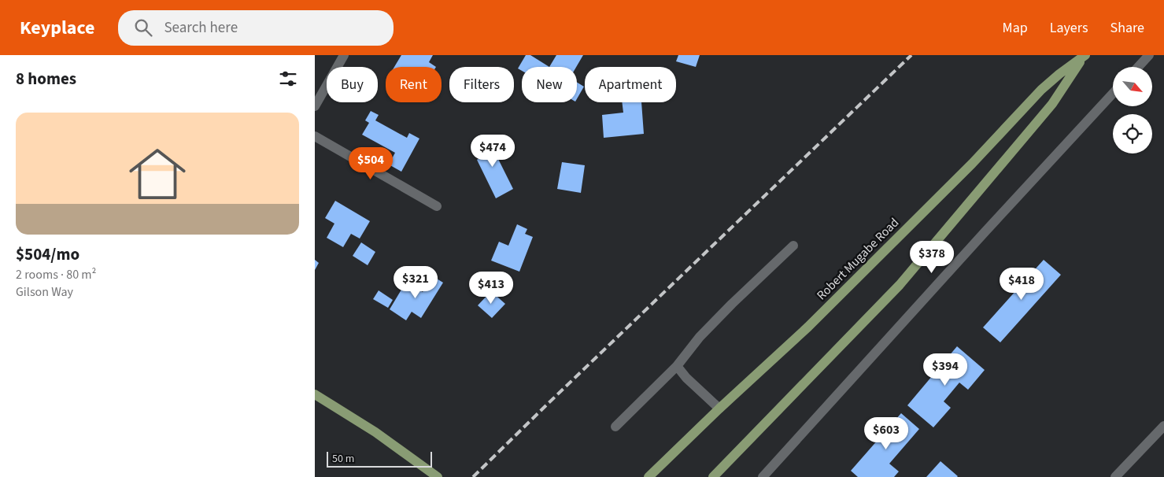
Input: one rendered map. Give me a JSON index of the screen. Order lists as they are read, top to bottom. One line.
{"streets":{"main road":["Robert Mugabe Road"]},"scale_bar":"50 m","north":"bottom right","page":{"header":"Keyplace","search":"Search here","nav":["Map","Layers","Share"],"heading":"8 homes","chip":["Buy","Rent","Filters","New","Apartment"],"list":[{"name":"$504/mo","note":"2 rooms · 80 m² · Gilson Way"}],"price":["$474","$504","$378","$321","$418","$413","$394","$603"],"scale":"50 m"}}
